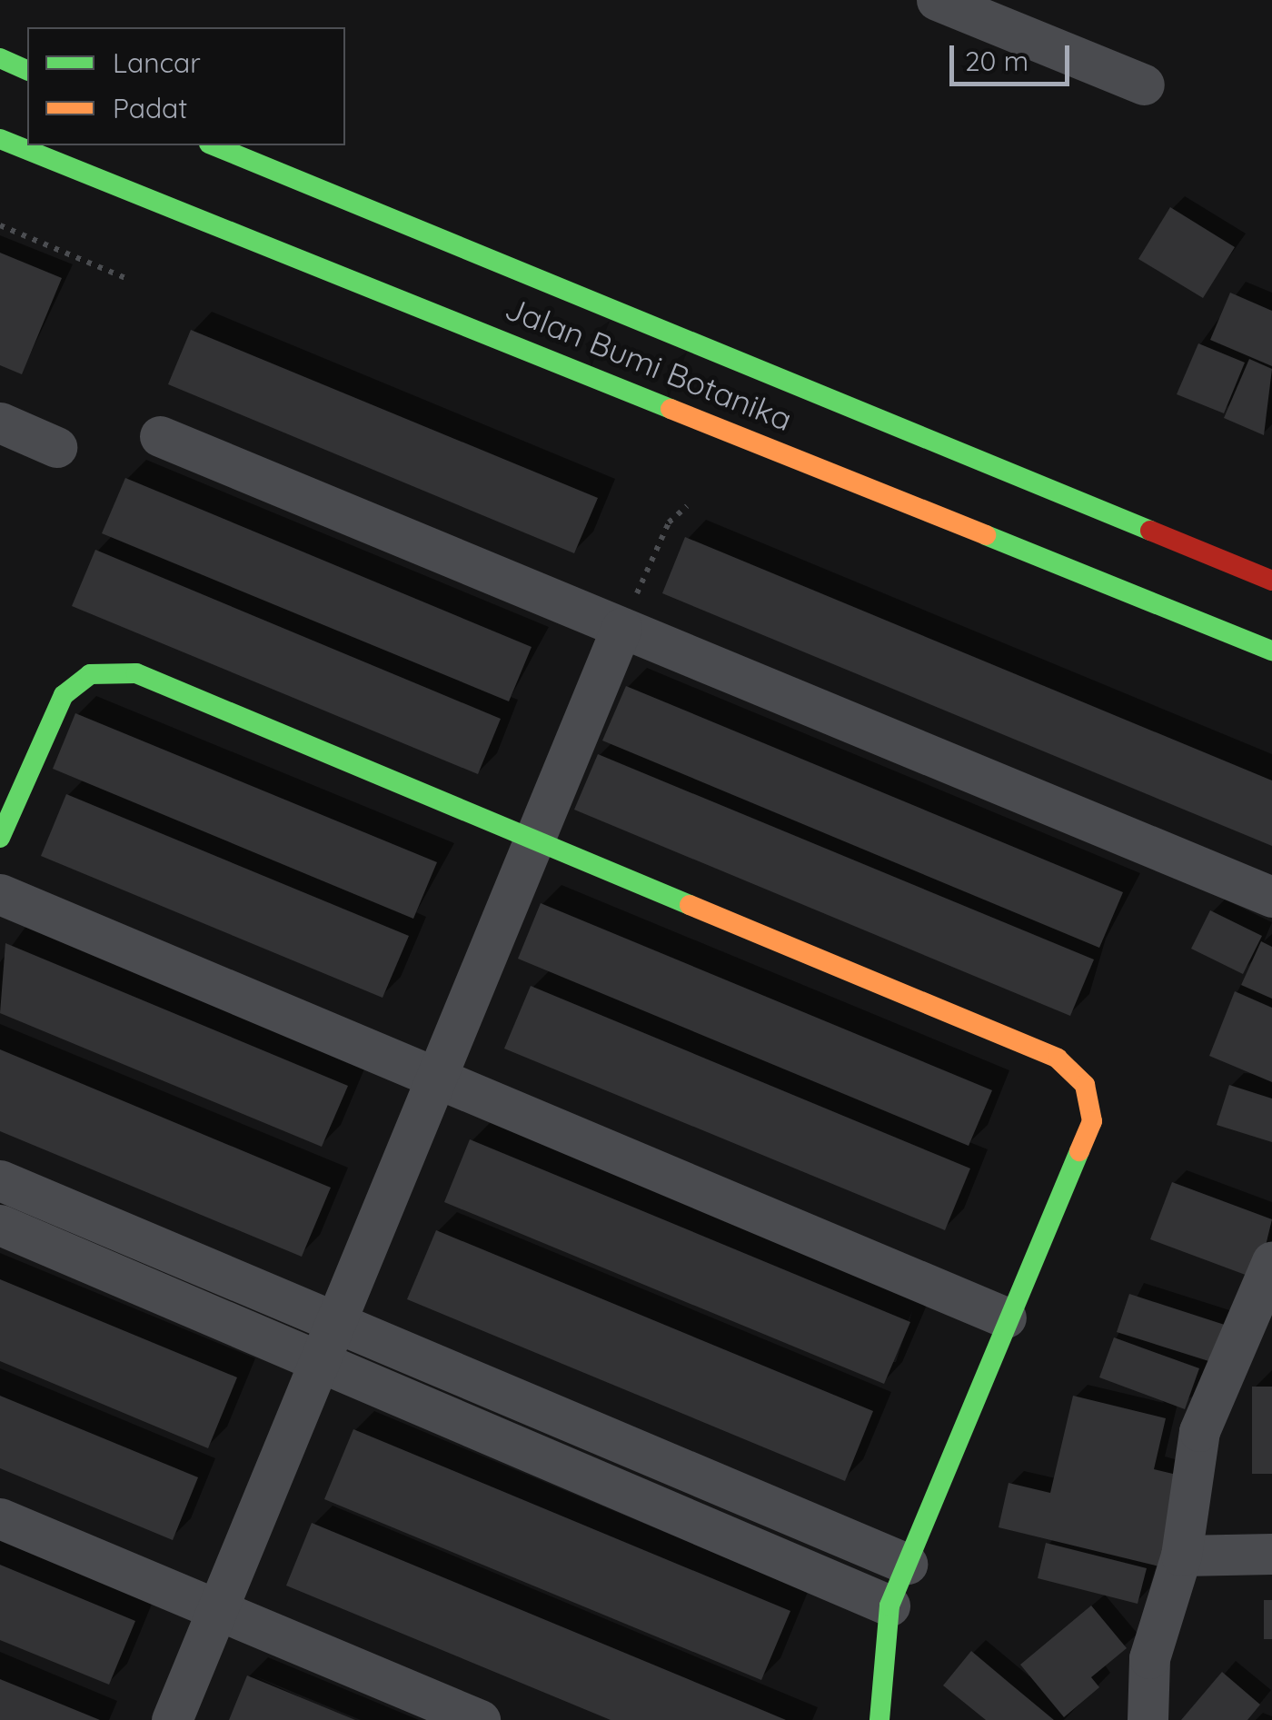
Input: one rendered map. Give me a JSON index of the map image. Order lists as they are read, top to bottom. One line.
{"streets":{"main road":["Jalan Bumi Botanika"]},"legend":["Lancar","Padat"],"scale_bar":"20 m"}
